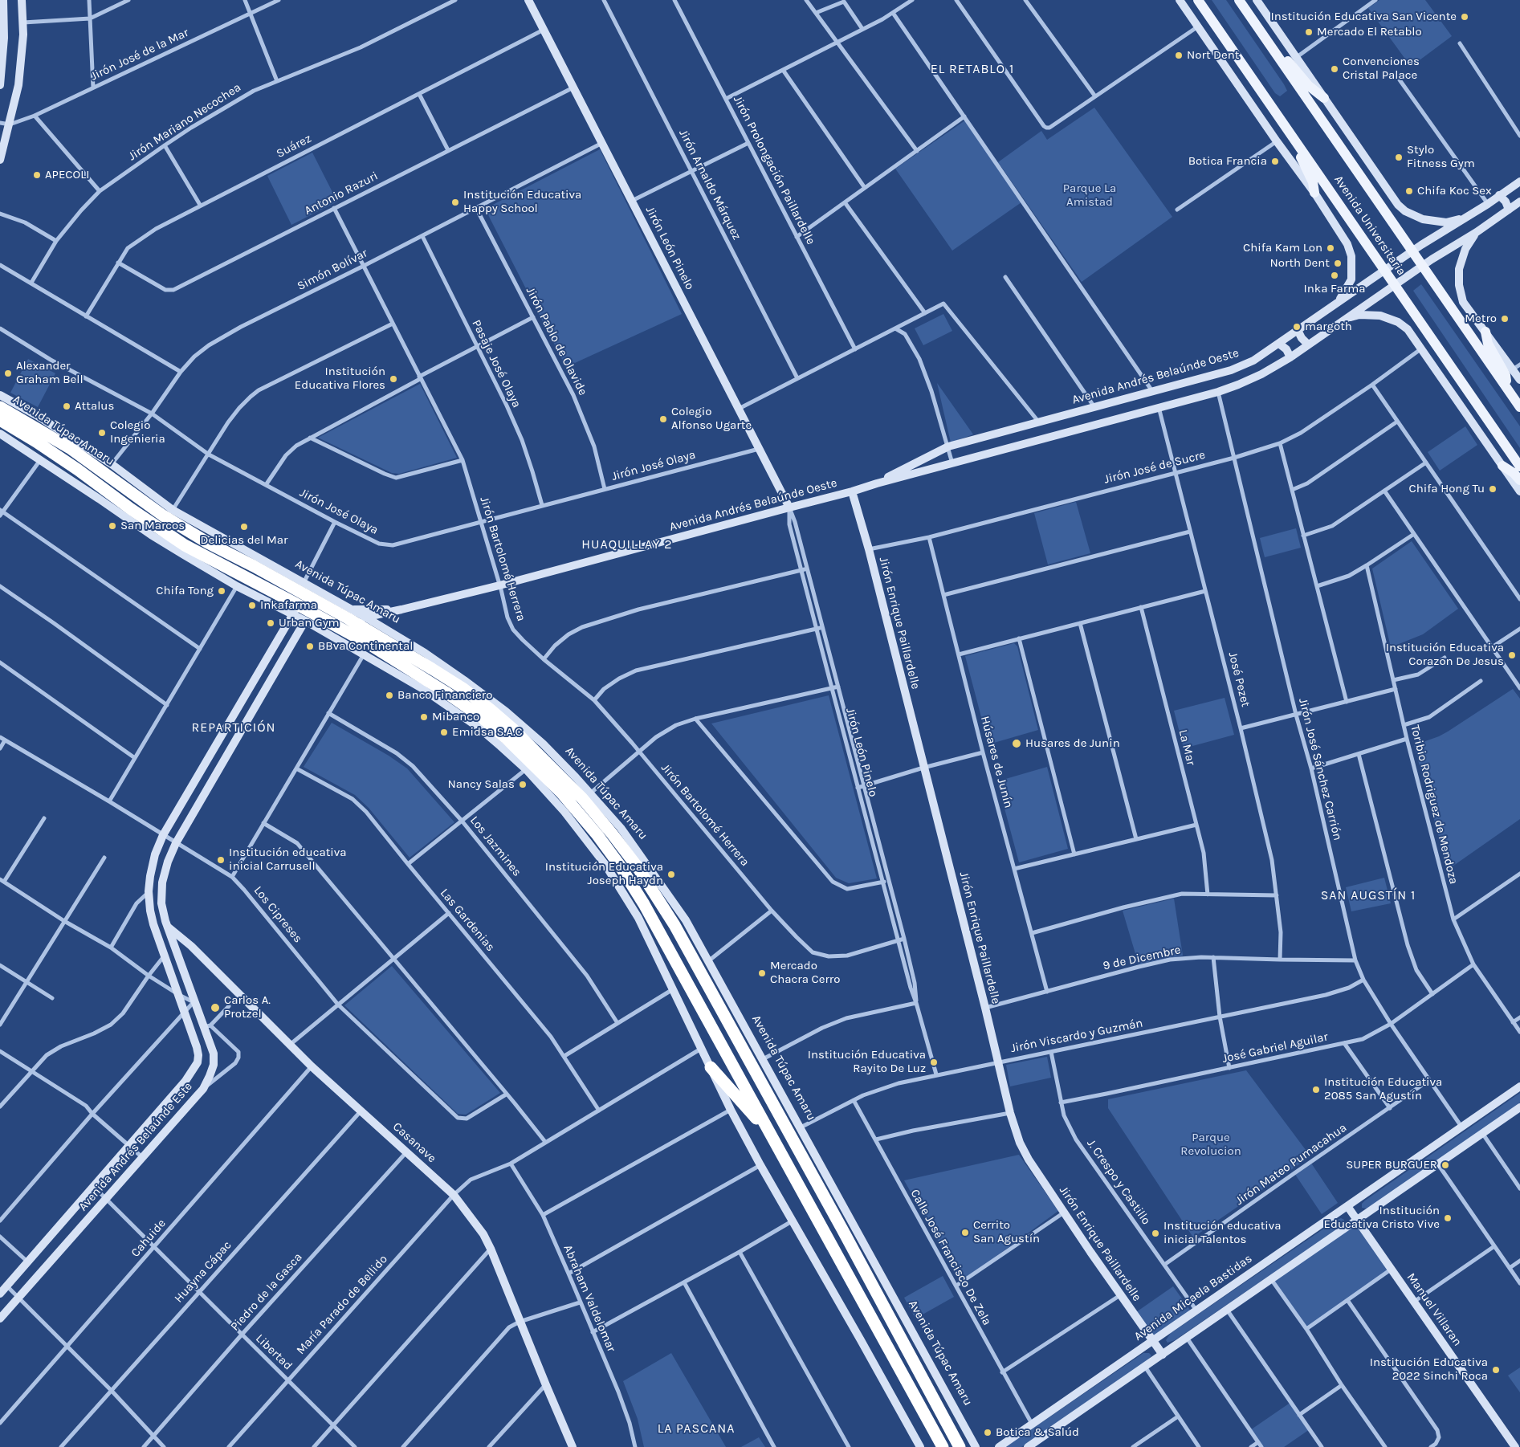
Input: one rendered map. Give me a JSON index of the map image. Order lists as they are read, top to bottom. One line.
{"streets":{"highway":["Avenida Túpac Amaru"],"main road":["Avenida Universitaria"],"street":["Jirón José de la Mar","Jirón Mariano Necochea","Suárez","Jirón Prolongación Paillardelle","Jirón Arnaldo Márquez","Antonio Razuri","Jirón León Pinelo","Simón Bolívar","Jirón Pablo de Olavide","Pasaje José Olaya","Avenida Andrés Belaúnde Oeste","Jirón José Olaya","Jirón José de Sucre","Jirón Bartolomé Herrera","Jirón Enrique Paillardelle","José Pezet","La Mar","Húsares de Junín","Jirón José Sánchez Carrión","Toribio Rodriguez de Mendoza","Los Jazmines","Los Cipreses","Las Gardenias","9 de Dicembre","Jirón Viscardo y Guzmán","José Gabriel Aguilar","Casanave","Avenida Andrés Belaúnde Este","Jirón Mateo Pumacahua","J. Crespo y Castillo","Cahuide","Calle José Francisco De Zela","Huayna Cápac","Piedro de la Gasca","Avenida Micaela Bastidas","Abraham Valdelomar","María Parado de Bellido","Manuel Villaran","Libertad"]},"crossings":[["Suárez","Antonio Razuri"],["Suárez","Jirón León Pinelo"],["Antonio Razuri","Jirón León Pinelo"],["Antonio Razuri","Jirón Bartolomé Herrera"],["Avenida Universitaria","Avenida Andrés Belaúnde Oeste"],["Jirón León Pinelo","Simón Bolívar"],["Jirón León Pinelo","Avenida Andrés Belaúnde Oeste"],["Jirón León Pinelo","Jirón José Olaya"],["Jirón León Pinelo","Jirón Bartolomé Herrera"],["Jirón León Pinelo","Jirón Viscardo y Guzmán"],["Simón Bolívar","Jirón Pablo de Olavide"],["Simón Bolívar","Pasaje José Olaya"],["Simón Bolívar","Avenida Túpac Amaru"],["Simón Bolívar","Jirón José Olaya"],["Simón Bolívar","Jirón Bartolomé Herrera"],["Jirón Pablo de Olavide","Jirón José Olaya"],["Pasaje José Olaya","Jirón José Olaya"],["Avenida Andrés Belaúnde Oeste","Avenida Túpac Amaru"],["Avenida Andrés Belaúnde Oeste","Jirón Bartolomé Herrera"],["Avenida Andrés Belaúnde Oeste","Jirón Enrique Paillardelle"],["Avenida Andrés Belaúnde Oeste","José Pezet"],["Avenida Andrés Belaúnde Oeste","Jirón José Sánchez Carrión"],["Avenida Túpac Amaru","Jirón Viscardo y Guzmán"],["Avenida Túpac Amaru","Avenida Andrés Belaúnde Este"],["Avenida Túpac Amaru","María Parado de Bellido"],["Jirón José Olaya","Jirón Bartolomé Herrera"],["Jirón José de Sucre","Jirón Enrique Paillardelle"],["Jirón José de Sucre","José Pezet"],["Jirón José de Sucre","Húsares de Junín"],["Jirón José de Sucre","Jirón José Sánchez Carrión"],["Jirón Enrique Paillardelle","9 de Dicembre"],["Jirón Enrique Paillardelle","Jirón Viscardo y Guzmán"],["Jirón Enrique Paillardelle","Avenida Micaela Bastidas"],["José Pezet","9 de Dicembre"],["Húsares de Junín","9 de Dicembre"],["Jirón José Sánchez Carrión","9 de Dicembre"],["Jirón José Sánchez Carrión","Jirón Viscardo y Guzmán"],["Jirón José Sánchez Carrión","José Gabriel Aguilar"],["Jirón José Sánchez Carrión","Jirón Mateo Pumacahua"],["Jirón José Sánchez Carrión","Avenida Micaela Bastidas"],["Toribio Rodriguez de Mendoza","José Gabriel Aguilar"],["Los Cipreses","Avenida Andrés Belaúnde Este"],["Las Gardenias","María Parado de Bellido"],["Jirón Viscardo y Guzmán","J. Crespo y Castillo"],["Jirón Viscardo y Guzmán","Calle José Francisco De Zela"],["José Gabriel Aguilar","J. Crespo y Castillo"],["Casanave","Avenida Andrés Belaúnde Este"],["Casanave","Cahuide"],["Casanave","Huayna Cápac"],["Casanave","Piedro de la Gasca"],["Casanave","María Parado de Bellido"],["Avenida Andrés Belaúnde Este","Libertad"],["Jirón Mateo Pumacahua","J. Crespo y Castillo"],["J. Crespo y Castillo","Avenida Micaela Bastidas"],["Cahuide","Libertad"],["Calle José Francisco De Zela","Avenida Micaela Bastidas"],["Huayna Cápac","Libertad"],["Piedro de la Gasca","Libertad"],["Avenida Micaela Bastidas","Manuel Villaran"],["Abraham Valdelomar","María Parado de Bellido"],["María Parado de Bellido","Libertad"]],"districts":["EL RETABLO 1","HUAQUILLAY 2","REPARTICIÓN","SAN AUGSTÍN 1","LA PASCANA"],"parks":["Parque La Amistad","Parque Revolucion"],"places":["Institución Educativa San Vicente","Mercado El Retablo","Nort Dent","Convenciones Cristal Palace","Stylo Fitness Gym","Botica Francia","APECOLI","Chifa Koc Sex","Institución Educativa Happy School","Chifa Kam Lon","North Dent","Inka Farma","Metro","margoth","Alexander Graham Bell","Institución Educativa Flores","Attalus","Colegio Alfonso Ugarte","Colegio Ingenieria","Chifa Hong Tu","San Marcos","Delicias del Mar","Chifa Tong","Inkafarma","Urban Gym","BBva Continental","Institución Educativa Corazon De Jesus","Banco Financiero","Mibanco","Emidsa S.A.C","Husares de Junin","Nancy Salas","Institución educativa inicial Carrusell","Institución Educativa Joseph Haydn","Mercado Chacra Cerro","Carlos A. Protzel","Institución Educativa Rayito De Luz","Institución Educativa 2085 San Agustín","SUPER BURGUER","Institución Educativa Cristo Vive","Cerrito San Agustín","Institución educativa inicial Talentos","Institución Educativa 2022 Sinchi Roca","Botica & Salúd"]}
